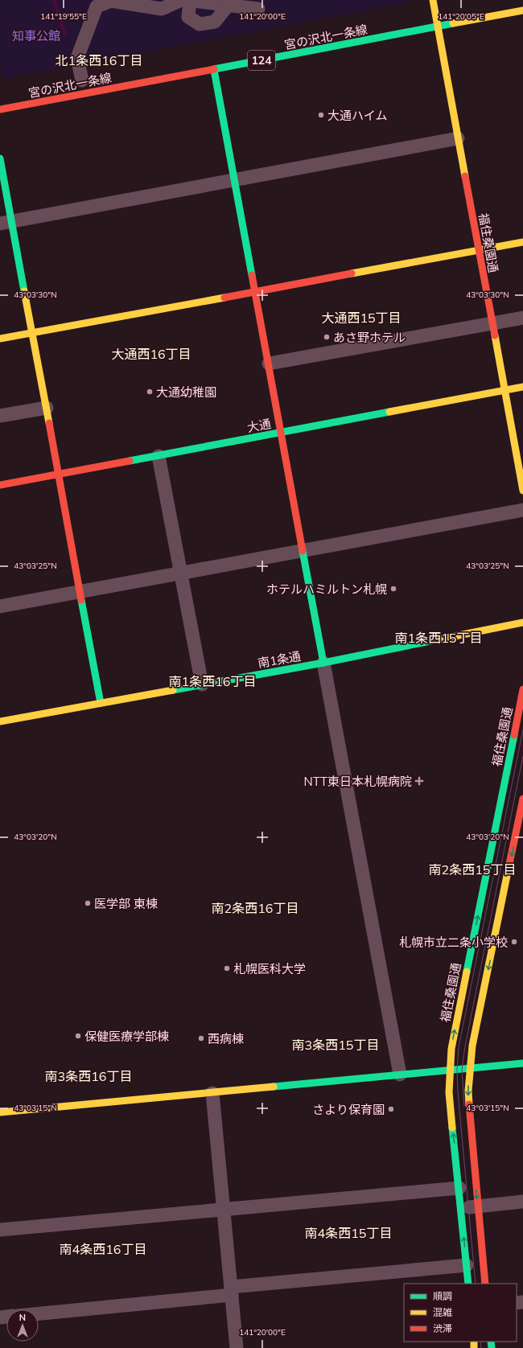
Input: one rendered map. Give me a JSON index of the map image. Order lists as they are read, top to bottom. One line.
{"streets":{"street":["宮の沢北一条線","124","福住桑園通","大通","南1条通"]},"crossings":[["宮の沢北一条線","福住桑園通"],["福住桑園通","大通"]],"districts":["北1条西16丁目","大通西15丁目","大通西16丁目","南1条西15丁目","南1条西16丁目","南2条西15丁目","南2条西16丁目","南3条西15丁目","南3条西16丁目","南4条西15丁目","南4条西16丁目"],"parks":["知事公館"],"places":{"other":["大通ハイム","あさ野ホテル","大通幼稚園","ホテルハミルトン札幌","医学部 東棟","札幌市立二条小学校","札幌医科大学","保健医療学部棟","西病棟","さより保育園"],"health":["NTT東日本札幌病院"]},"legend":["順調","混雑","渋滞"],"north":"top","coordinates":["141°19'55\"E","141°20'00\"E","141°20'05\"E","43°03'30\"N","43°03'25\"N","43°03'20\"N","43°03'15\"N"]}
